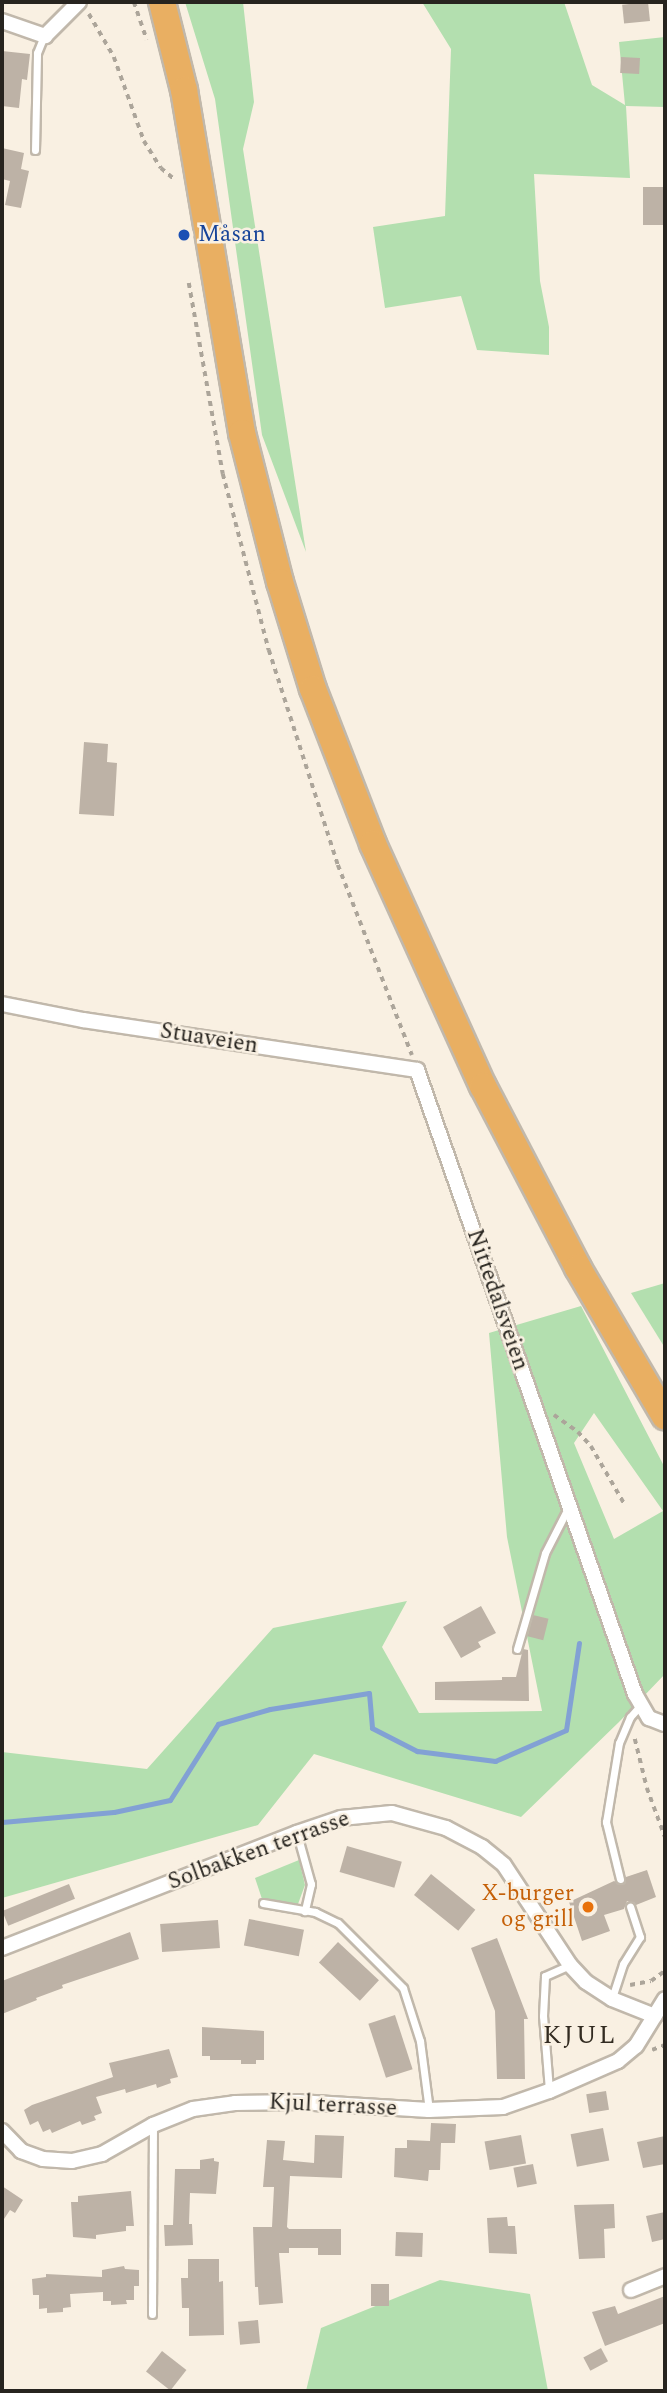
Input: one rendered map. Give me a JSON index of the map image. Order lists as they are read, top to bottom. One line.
{"streets":{"street":["Stuaveien","Nittedalsveien","Solbakken terrasse","Kjul terrasse"]},"crossings":[["Stuaveien","Nittedalsveien"],["Solbakken terrasse","Kjul terrasse"]],"districts":["KJUL"],"places":["Måsan","X-burger og grill"]}
